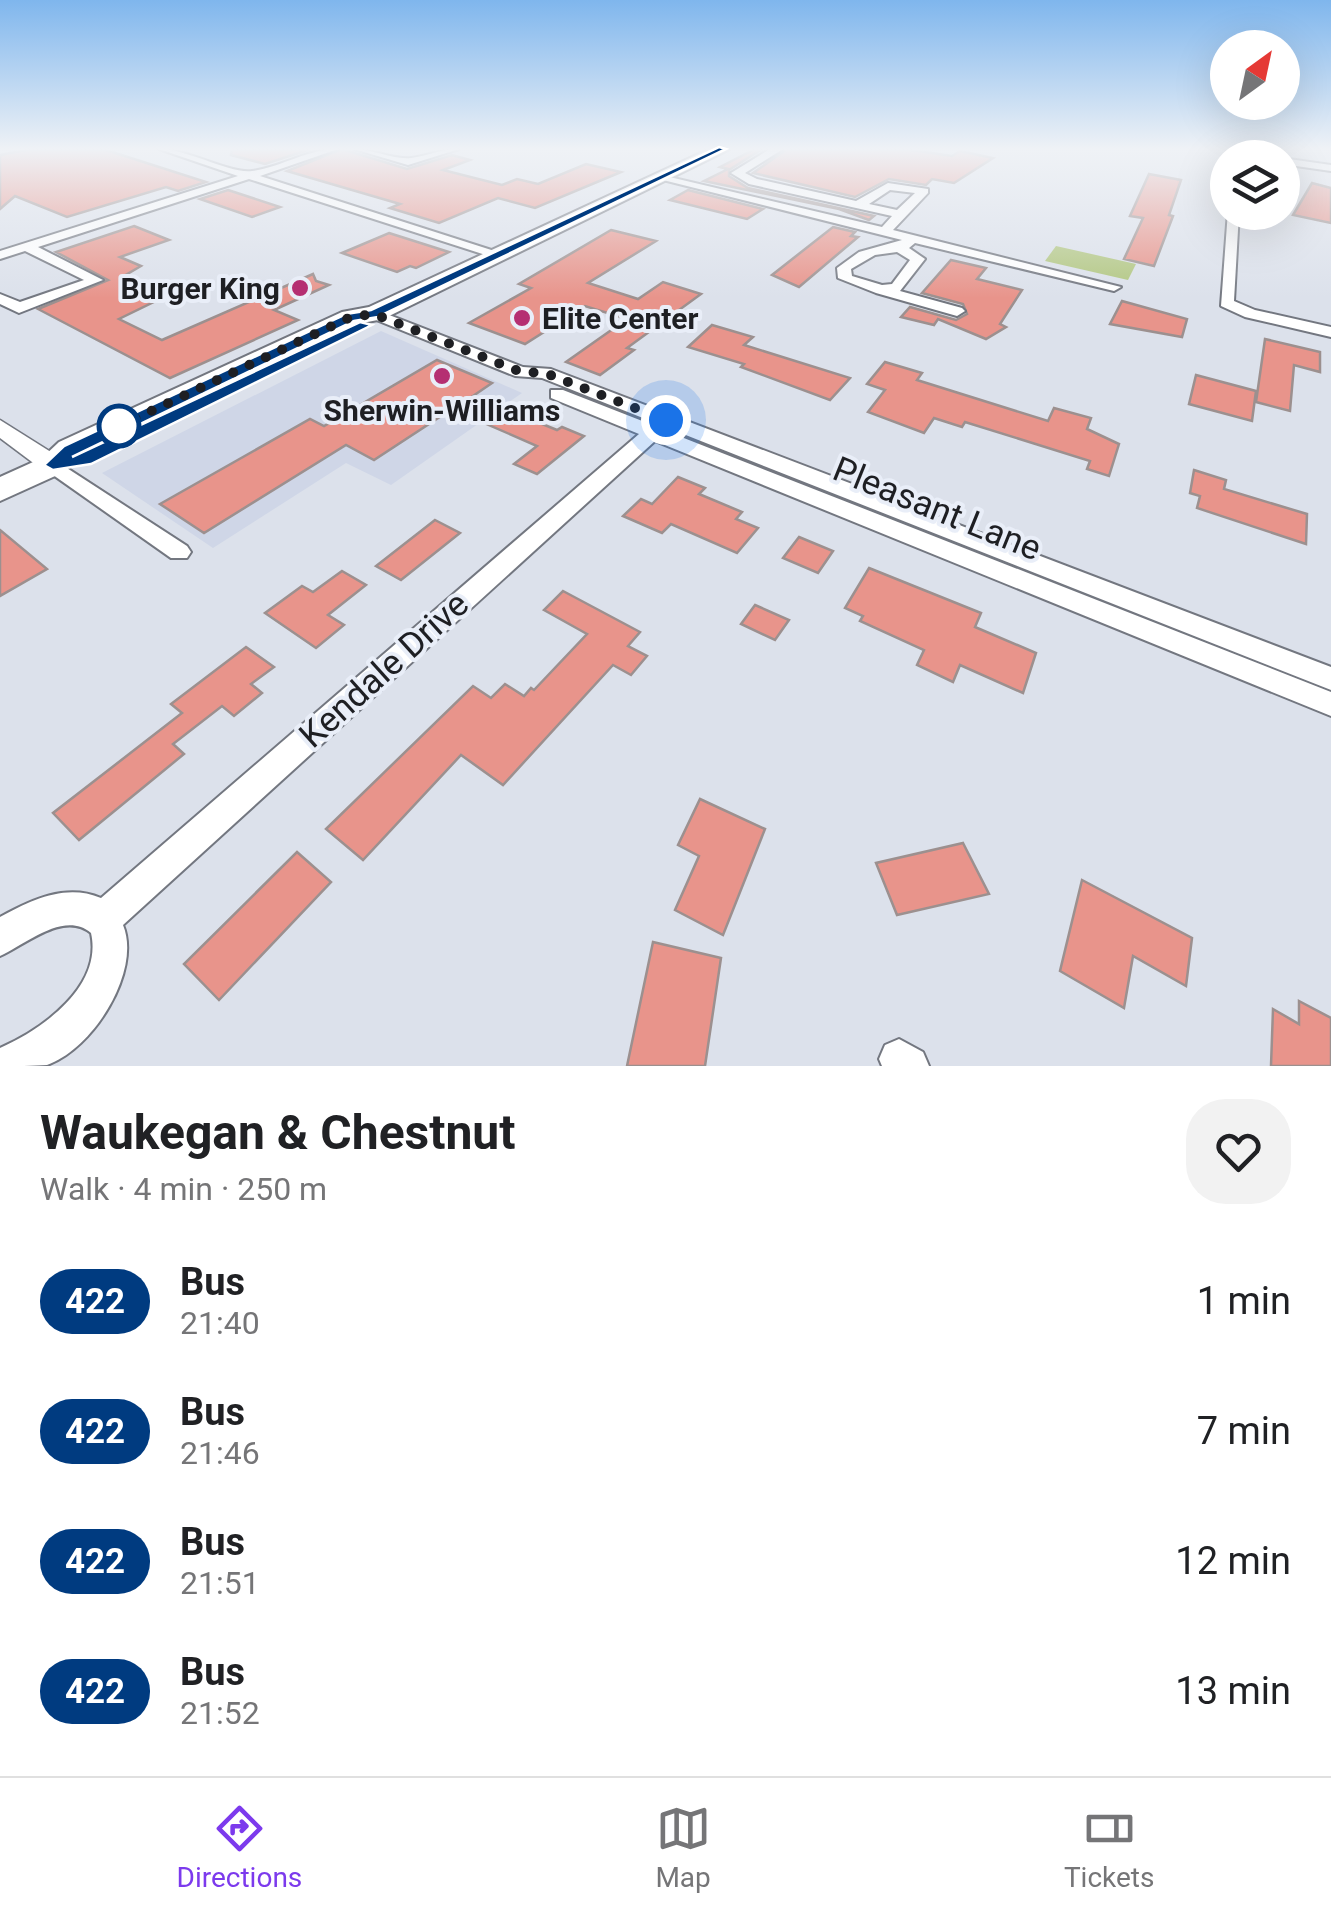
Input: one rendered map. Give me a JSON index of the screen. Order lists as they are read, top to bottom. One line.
{"streets":{"street":["Pleasant Lane","Kendale Drive"]},"crossings":[["Pleasant Lane","Kendale Drive"]],"places":["Burger King","Elite Center","Sherwin-Williams"],"lines":["bus line 422"],"north":"top right","page":{"heading":["Waukegan & Chestnut","Walk · 4 min · 250 m"],"list":[{"mark":"422","name":"Bus","note":"21:40","value":"1 min"},{"mark":"422","name":"Bus","note":"21:46","value":"7 min"},{"mark":"422","name":"Bus","note":"21:51","value":"12 min"},{"mark":"422","name":"Bus","note":"21:52","value":"13 min"}],"tabs":["Directions","Map","Tickets"]}}
